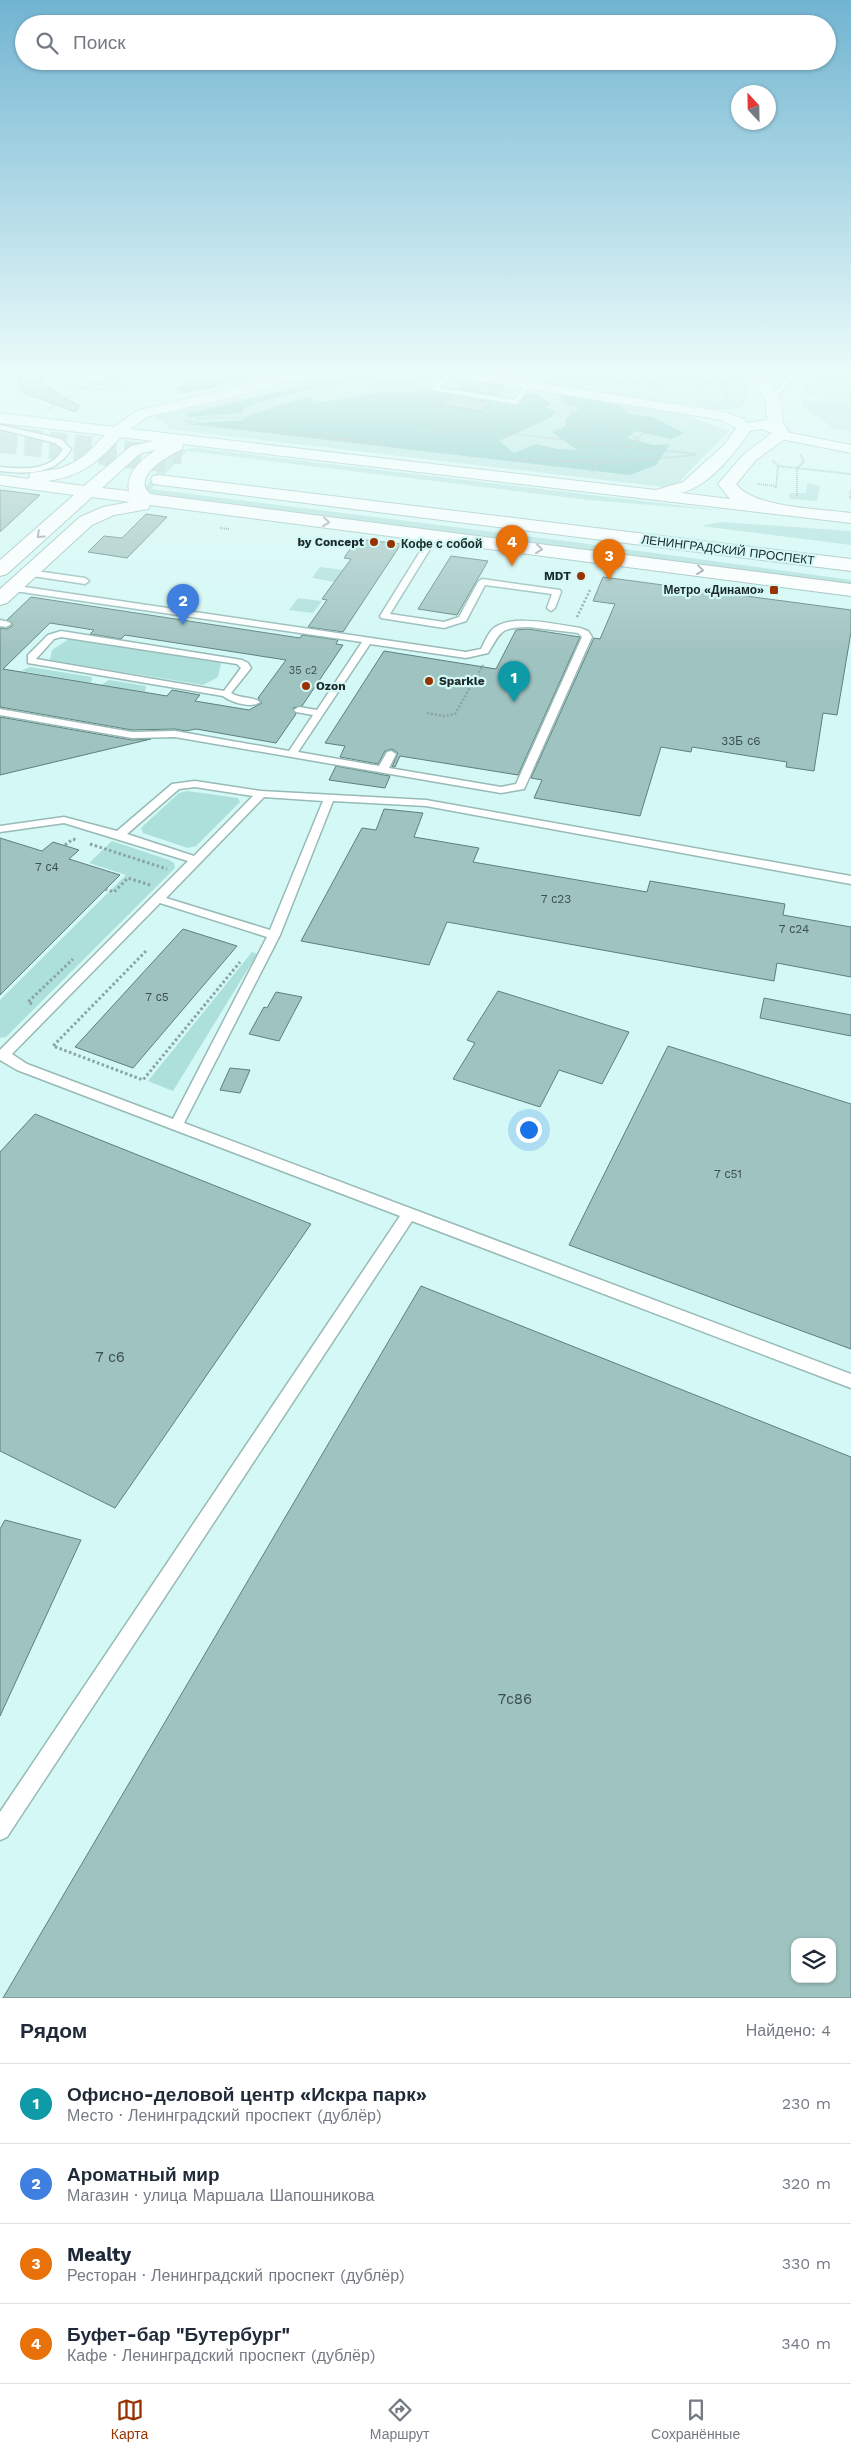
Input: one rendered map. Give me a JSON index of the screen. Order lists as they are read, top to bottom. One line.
{"streets":{"main road":["ЛЕНИНГРАДСКИЙ ПРОСПЕКТ"]},"places":{"other":["by Concept","Кофе с собой","MDT","Sparkle","Ozon"],"transit":["Метро «Динамо»"]},"house_numbers":["35 с2","33Б с6","7 с4","7 с23","7 с24","7 с5","7 с51","7 с6","7с86"],"north":"top","page":{"search":"Поиск","pins":["4","3","2","1"],"heading":["Рядом","Найдено: 4"],"list":[{"mark":"1","name":"Офисно-деловой центр «Искра парк»","note":"Место · Ленинградский проспект (дублёр)","value":"230 m"},{"mark":"2","name":"Ароматный мир","note":"Магазин · улица Маршала Шапошникова","value":"320 m"},{"mark":"3","name":"Mealty","note":"Ресторан · Ленинградский проспект (дублёр)","value":"330 m"},{"mark":"4","name":"Буфет-бар \"Бутербург\"","note":"Кафе · Ленинградский проспект (дублёр)","value":"340 m"}],"nav":["Карта","Маршрут","Сохранённые"]}}
